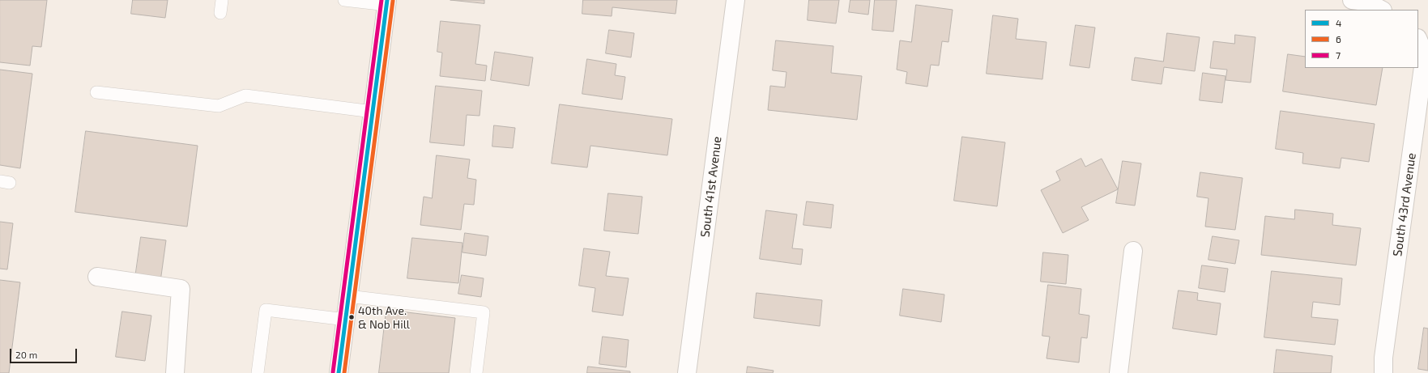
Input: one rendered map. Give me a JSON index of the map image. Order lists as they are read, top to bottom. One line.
{"streets":{"street":["South 41st Avenue","South 43rd Avenue"]},"places":["40th Ave. & Nob Hill"],"lines":["transit line 4","transit line 7","transit line 6"],"legend":["4","6","7"],"scale_bar":"20 m"}
